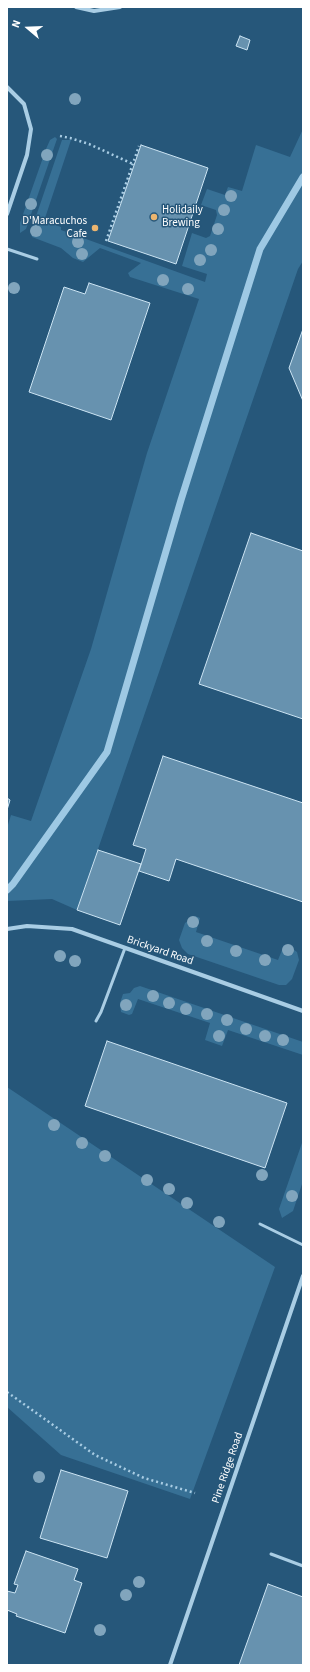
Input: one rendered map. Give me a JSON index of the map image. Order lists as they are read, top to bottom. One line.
{"streets":{"street":["Brickyard Road","Pine Ridge Road"]},"places":["Holidaily Brewing","D'Maracuchos Cafe"],"north":"left"}
